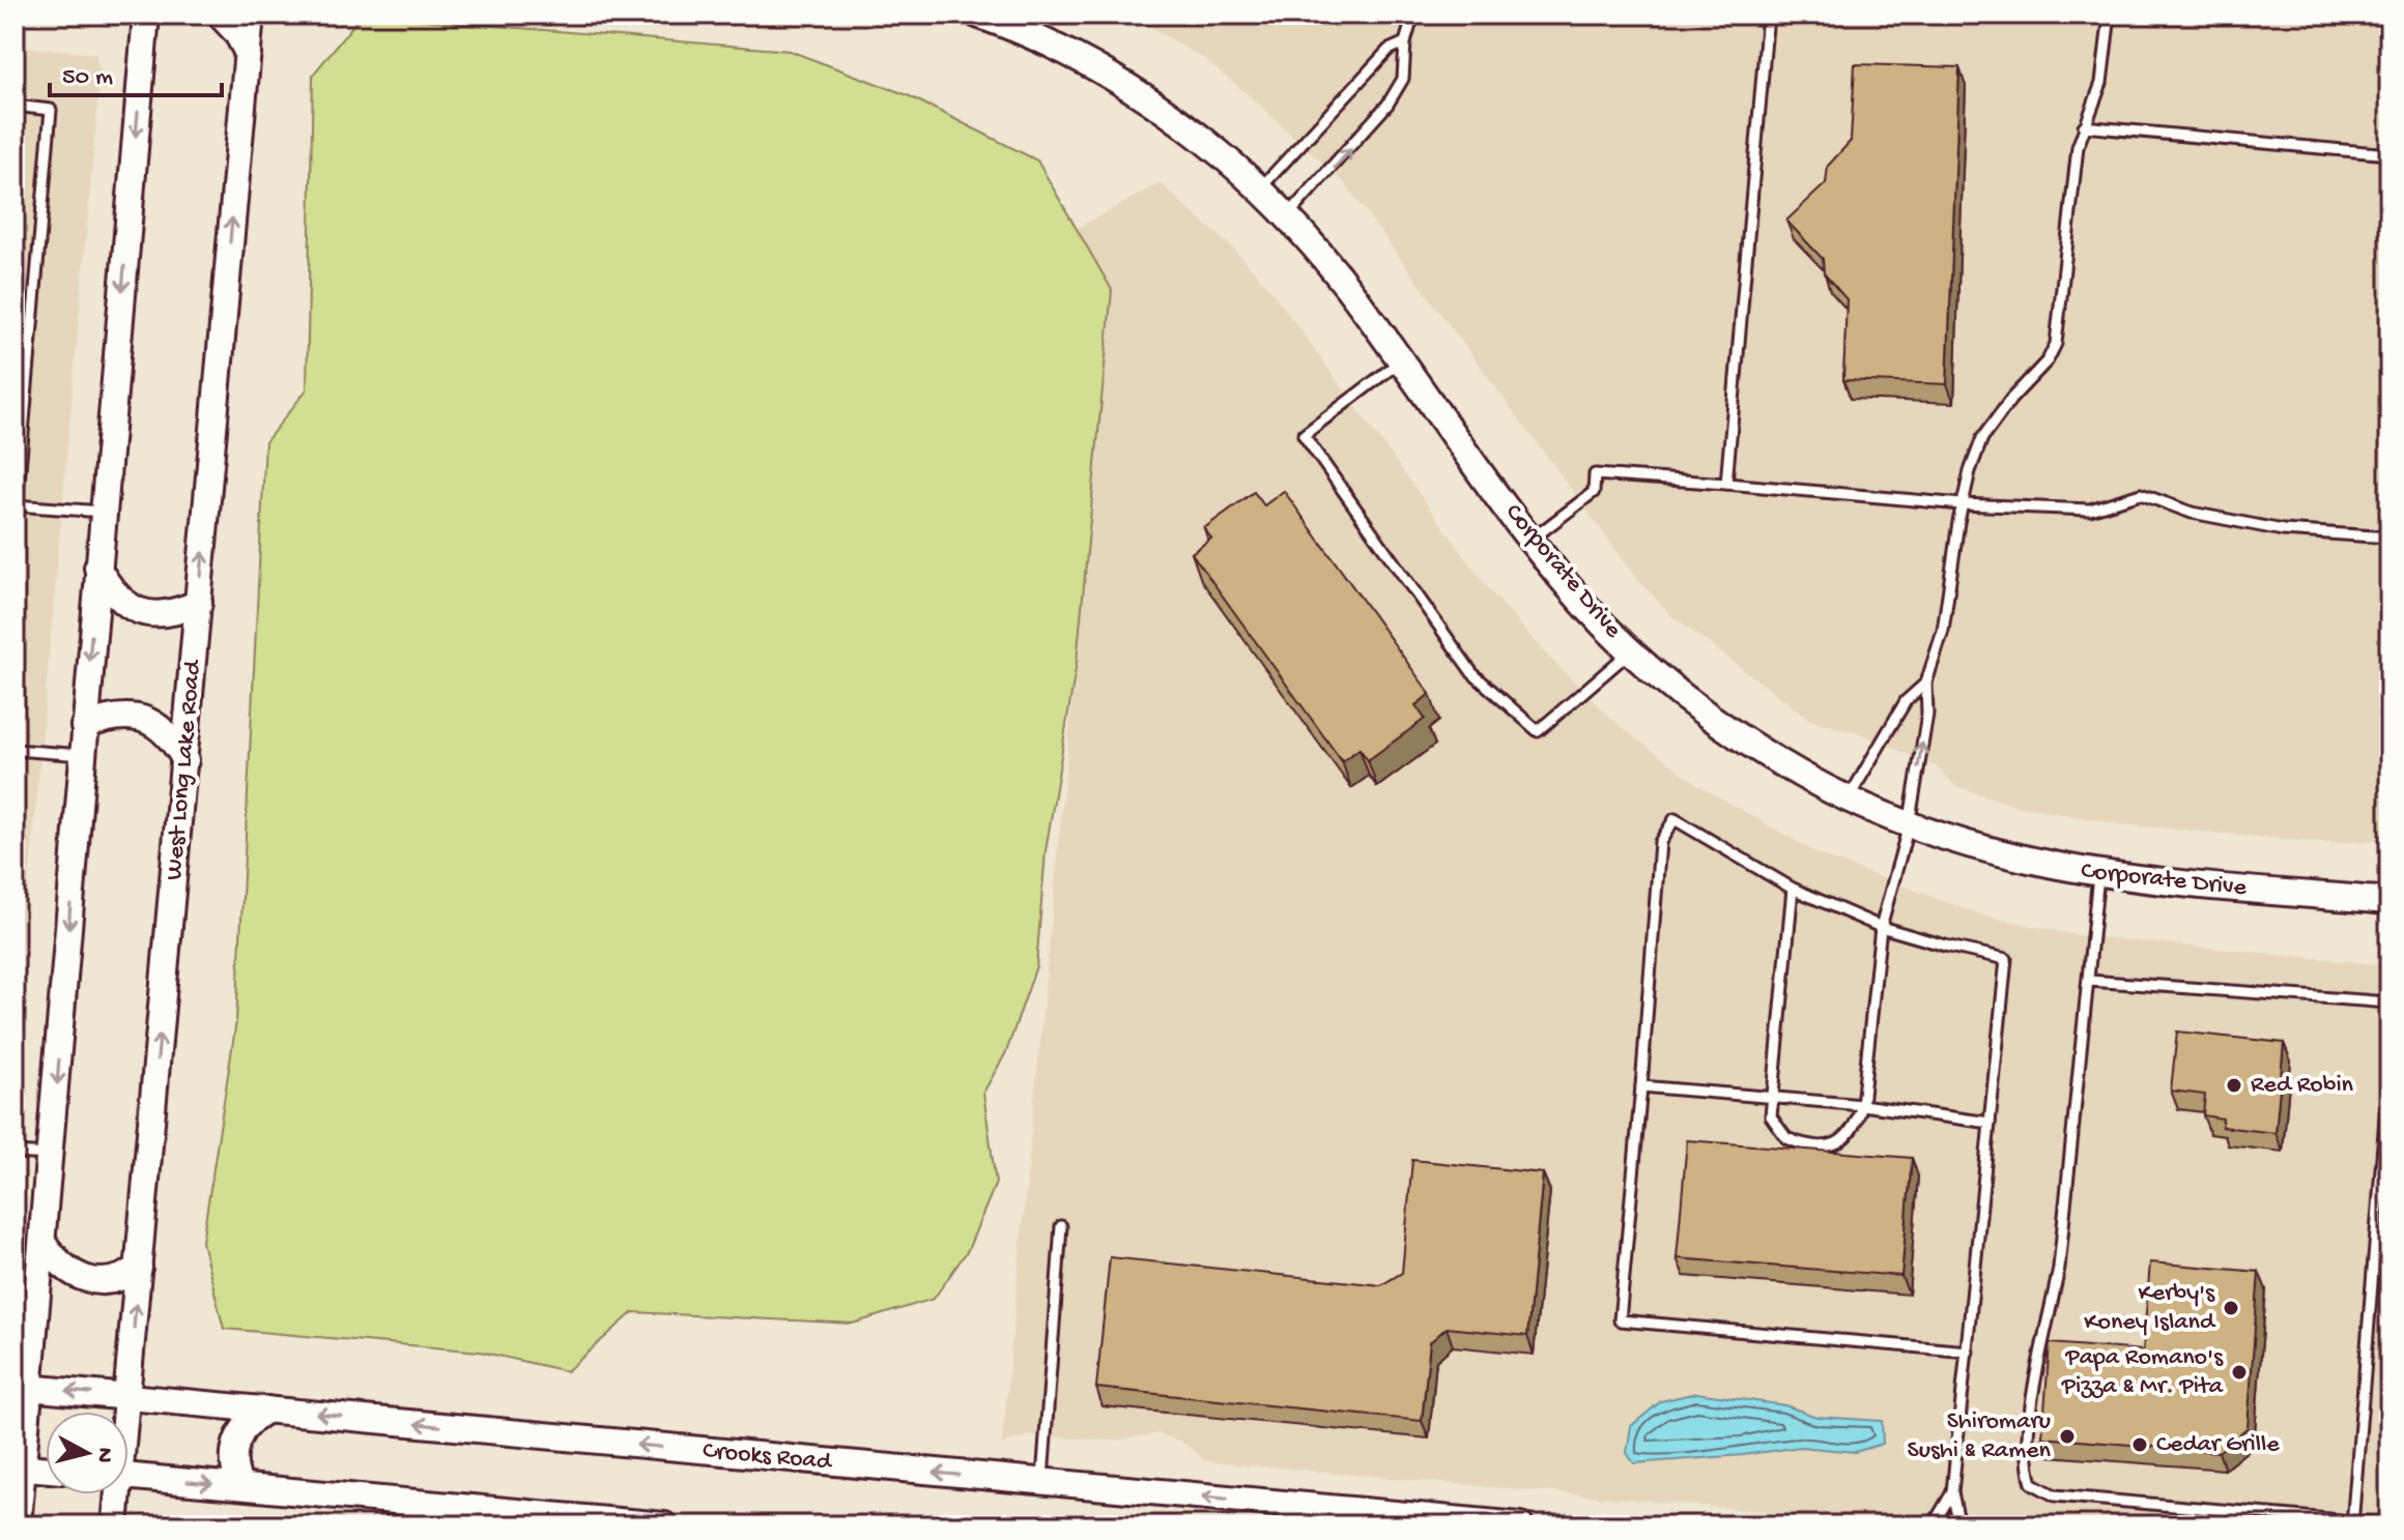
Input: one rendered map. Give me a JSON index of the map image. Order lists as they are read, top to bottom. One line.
{"streets":{"main road":["Corporate Drive","West Long Lake Road","Crooks Road"]},"crossings":[["West Long Lake Road","Crooks Road"]],"places":["Red Robin","Kerby's Koney Island","Papa Romano's Pizza & Mr. Pita","Shiromaru Sushi & Ramen","Cedar Grille"],"scale_bar":"50 m","north":"right"}
